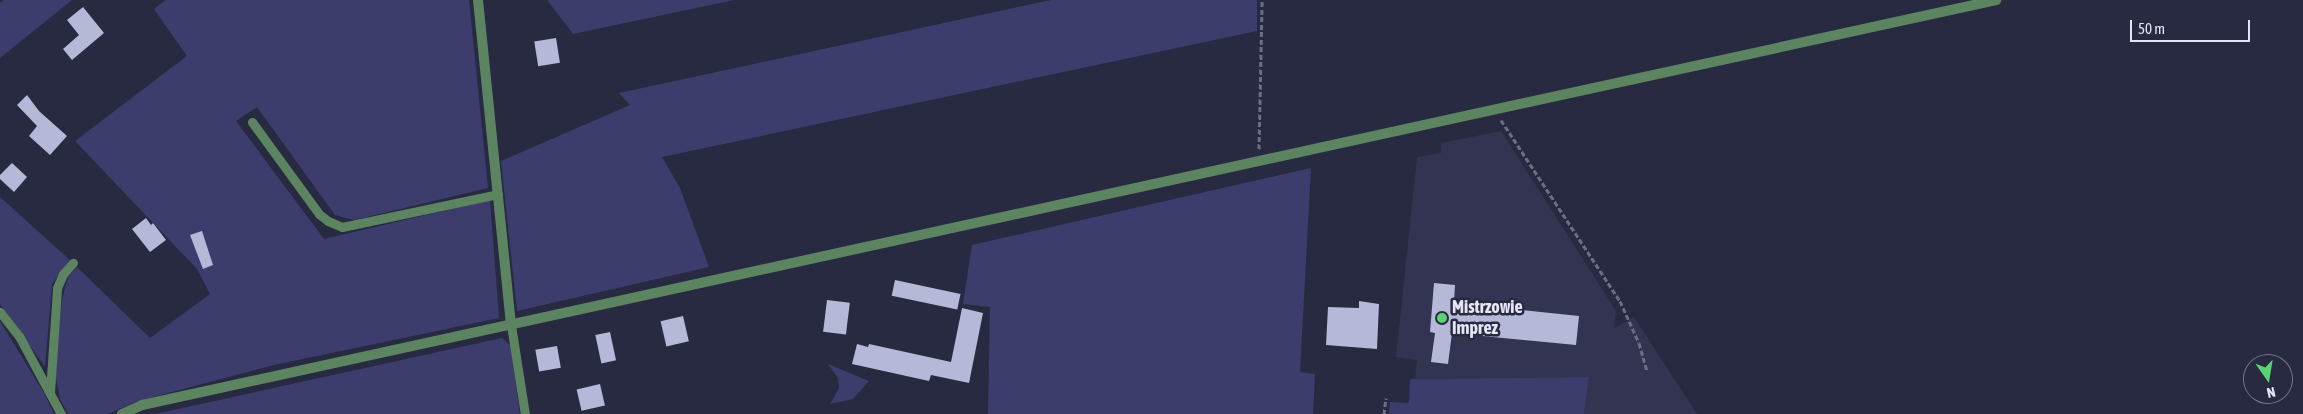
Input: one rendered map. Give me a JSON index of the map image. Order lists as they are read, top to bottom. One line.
{"places":["Mistrzowie Imprez"],"scale_bar":"50 m","north":"bottom"}
